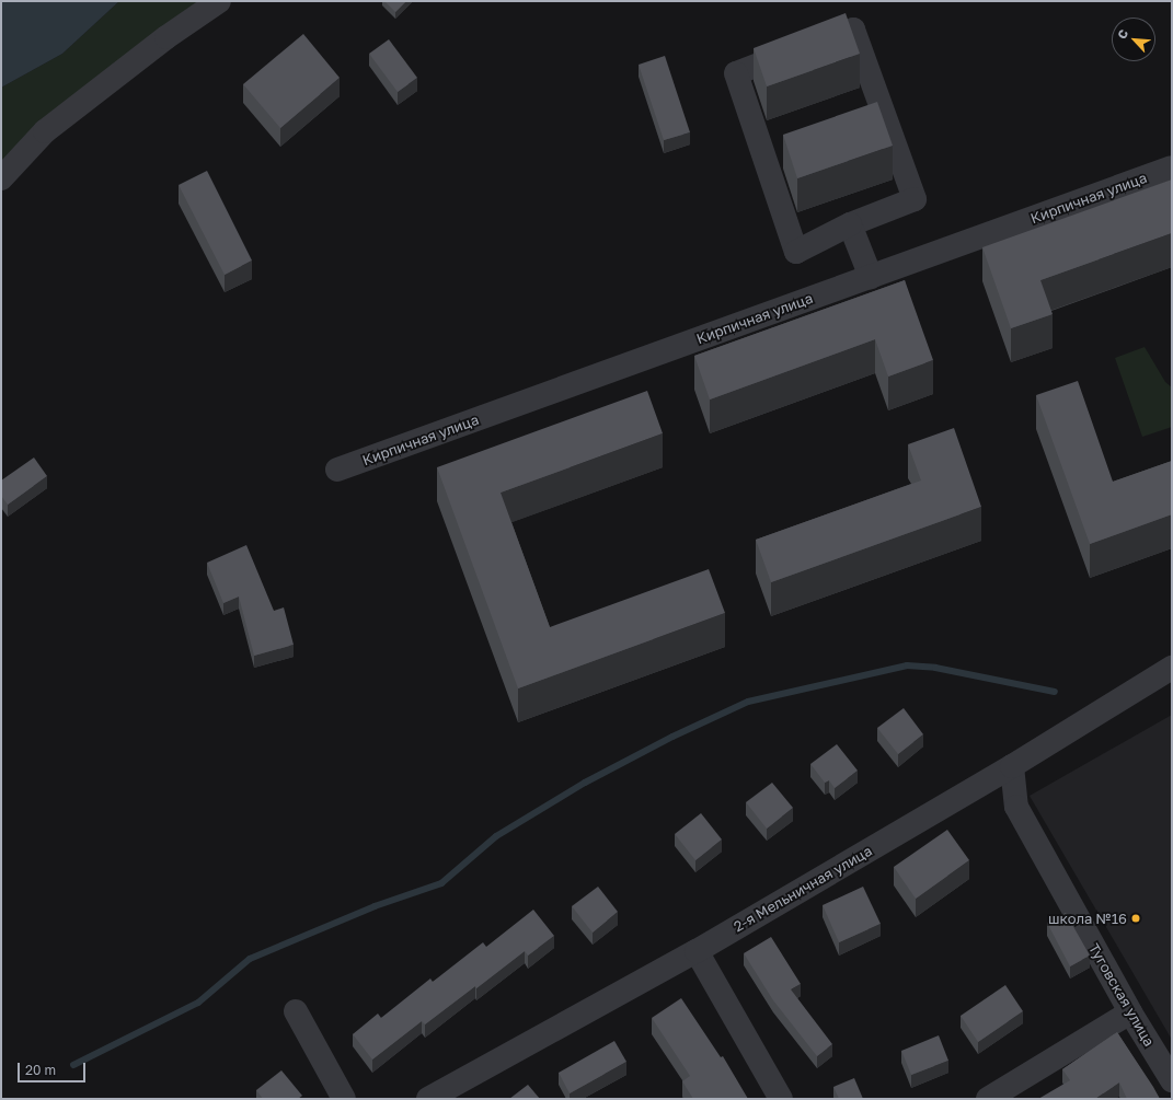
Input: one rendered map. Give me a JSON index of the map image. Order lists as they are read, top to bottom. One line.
{"streets":{"street":["Кирпичная улица","2-я Мельничная улица","Туговская улица"]},"crossings":[["2-я Мельничная улица","Туговская улица"]],"places":["школа №16"],"scale_bar":"20 m","north":"top left"}
